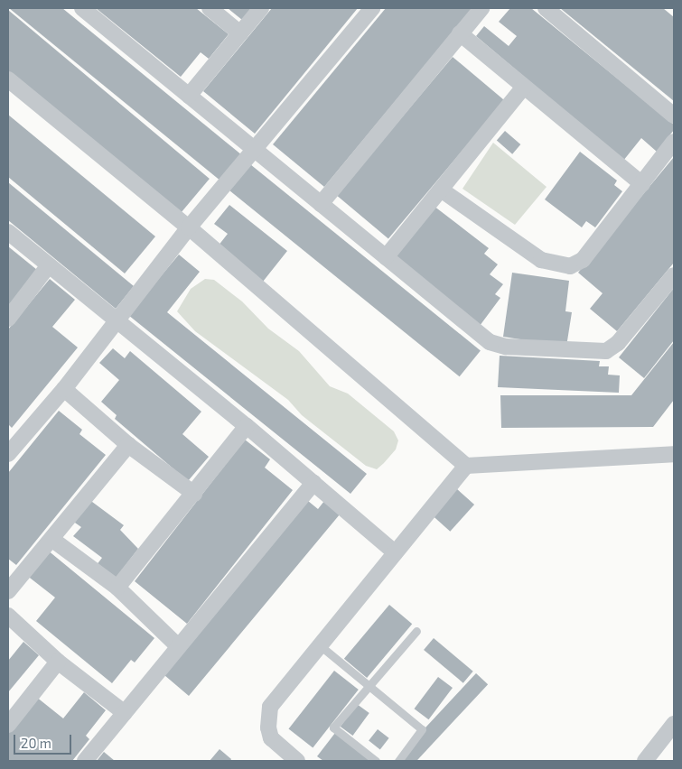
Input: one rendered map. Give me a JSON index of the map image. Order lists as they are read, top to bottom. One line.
{"scale_bar":"20 m"}
